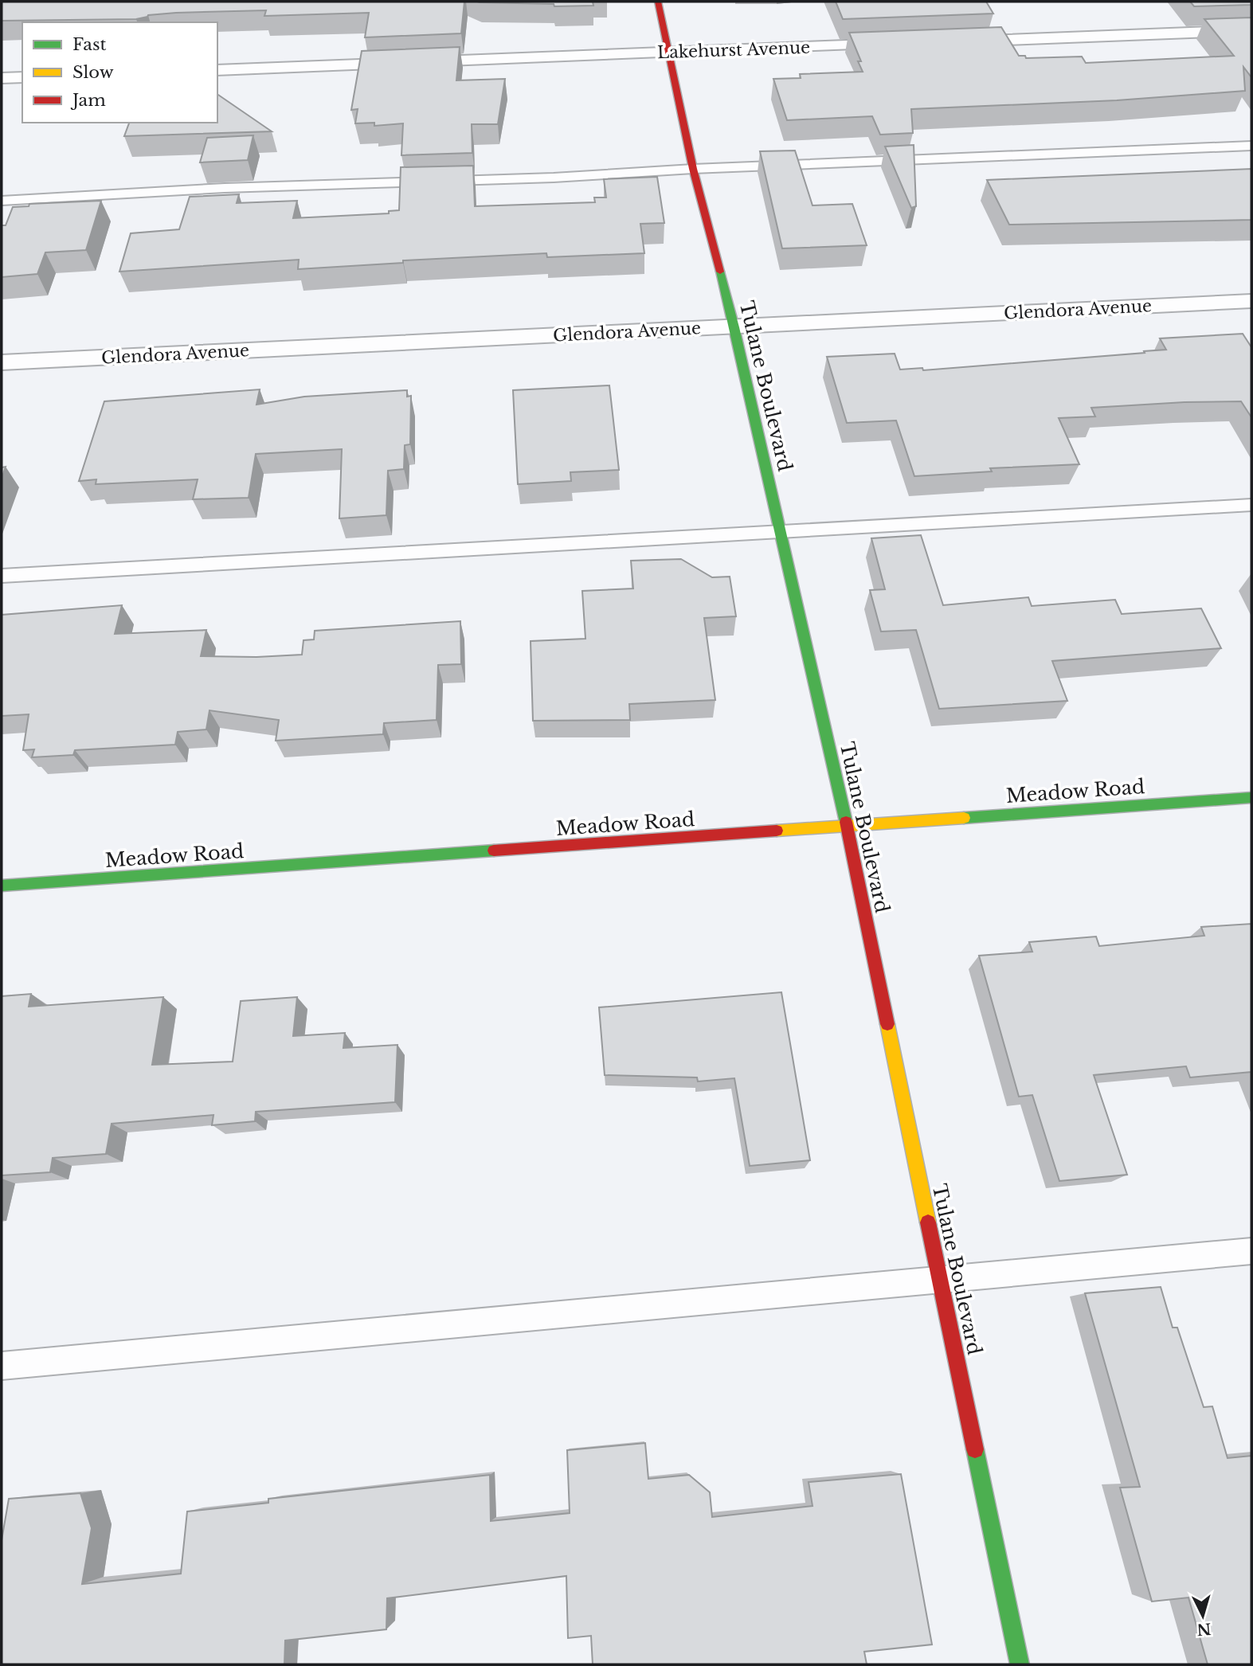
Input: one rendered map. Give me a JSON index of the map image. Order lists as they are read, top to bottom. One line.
{"streets":{"street":["Lakehurst Avenue","Glendora Avenue","Tulane Boulevard","Meadow Road"]},"crossings":[["Lakehurst Avenue","Tulane Boulevard"],["Glendora Avenue","Tulane Boulevard"],["Tulane Boulevard","Meadow Road"]],"legend":["Fast","Slow","Jam"],"north":"bottom"}
